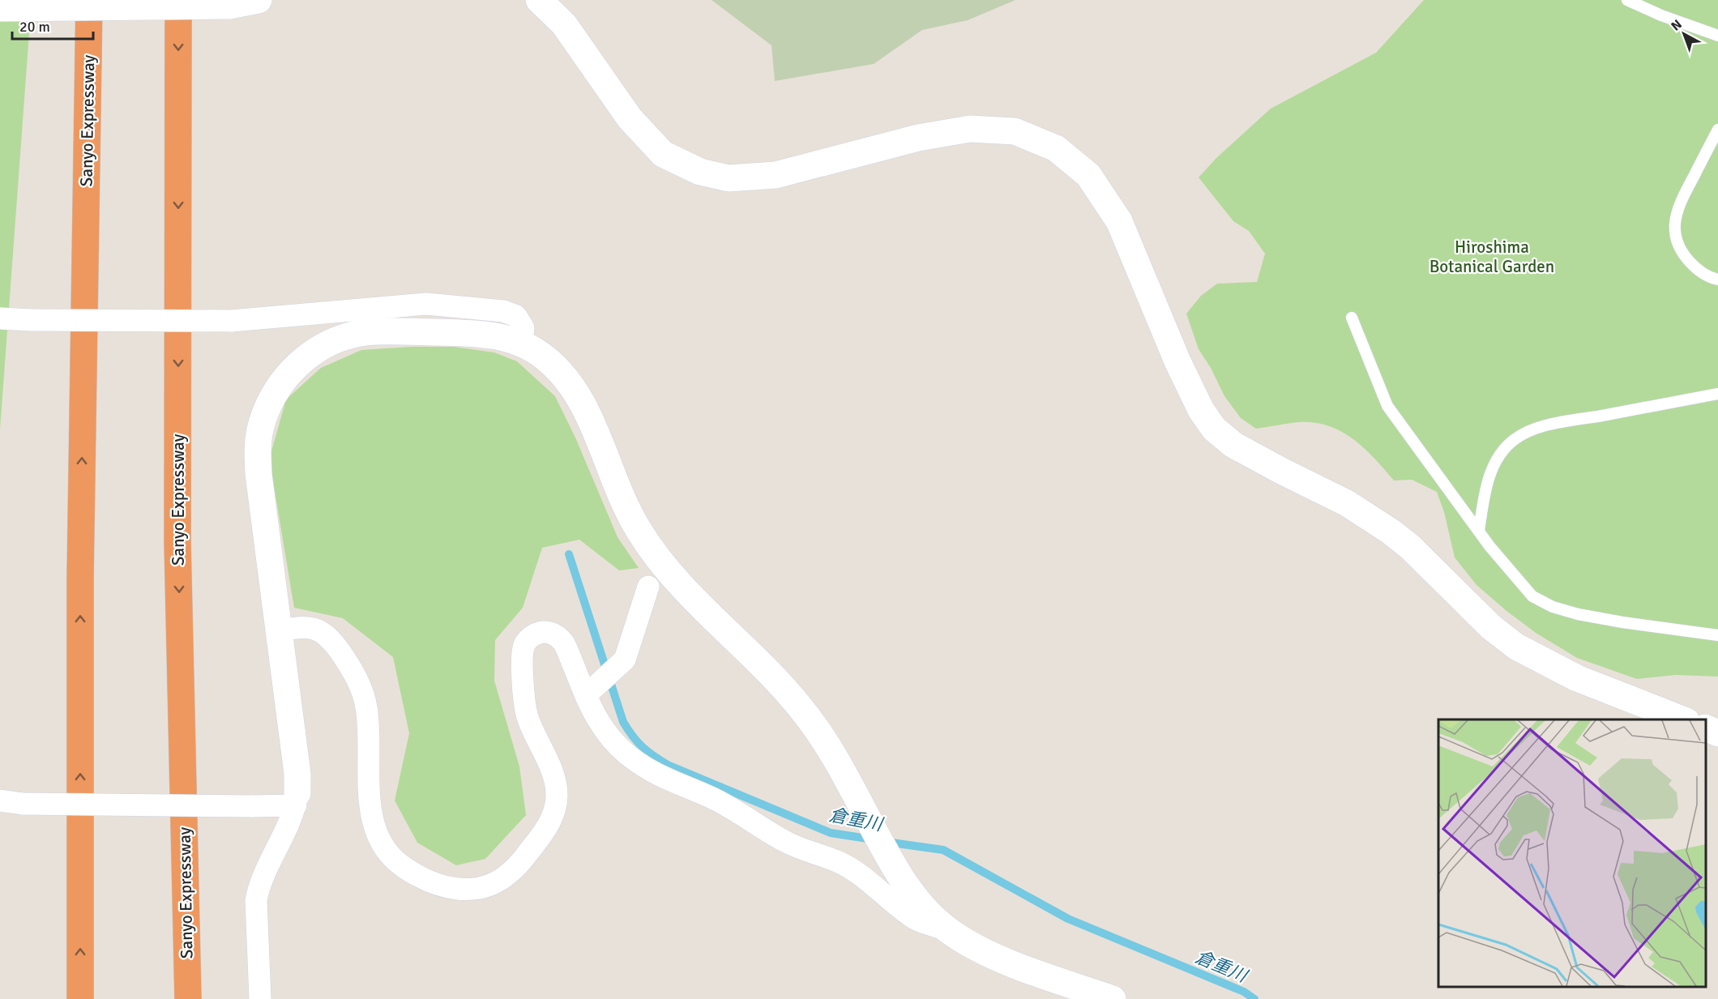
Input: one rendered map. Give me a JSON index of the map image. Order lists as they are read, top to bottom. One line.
{"streets":{"highway":["Sanyo Expressway"]},"water":["倉重川"],"parks":["Hiroshima Botanical Garden"],"scale_bar":"20 m","north":"top left"}
